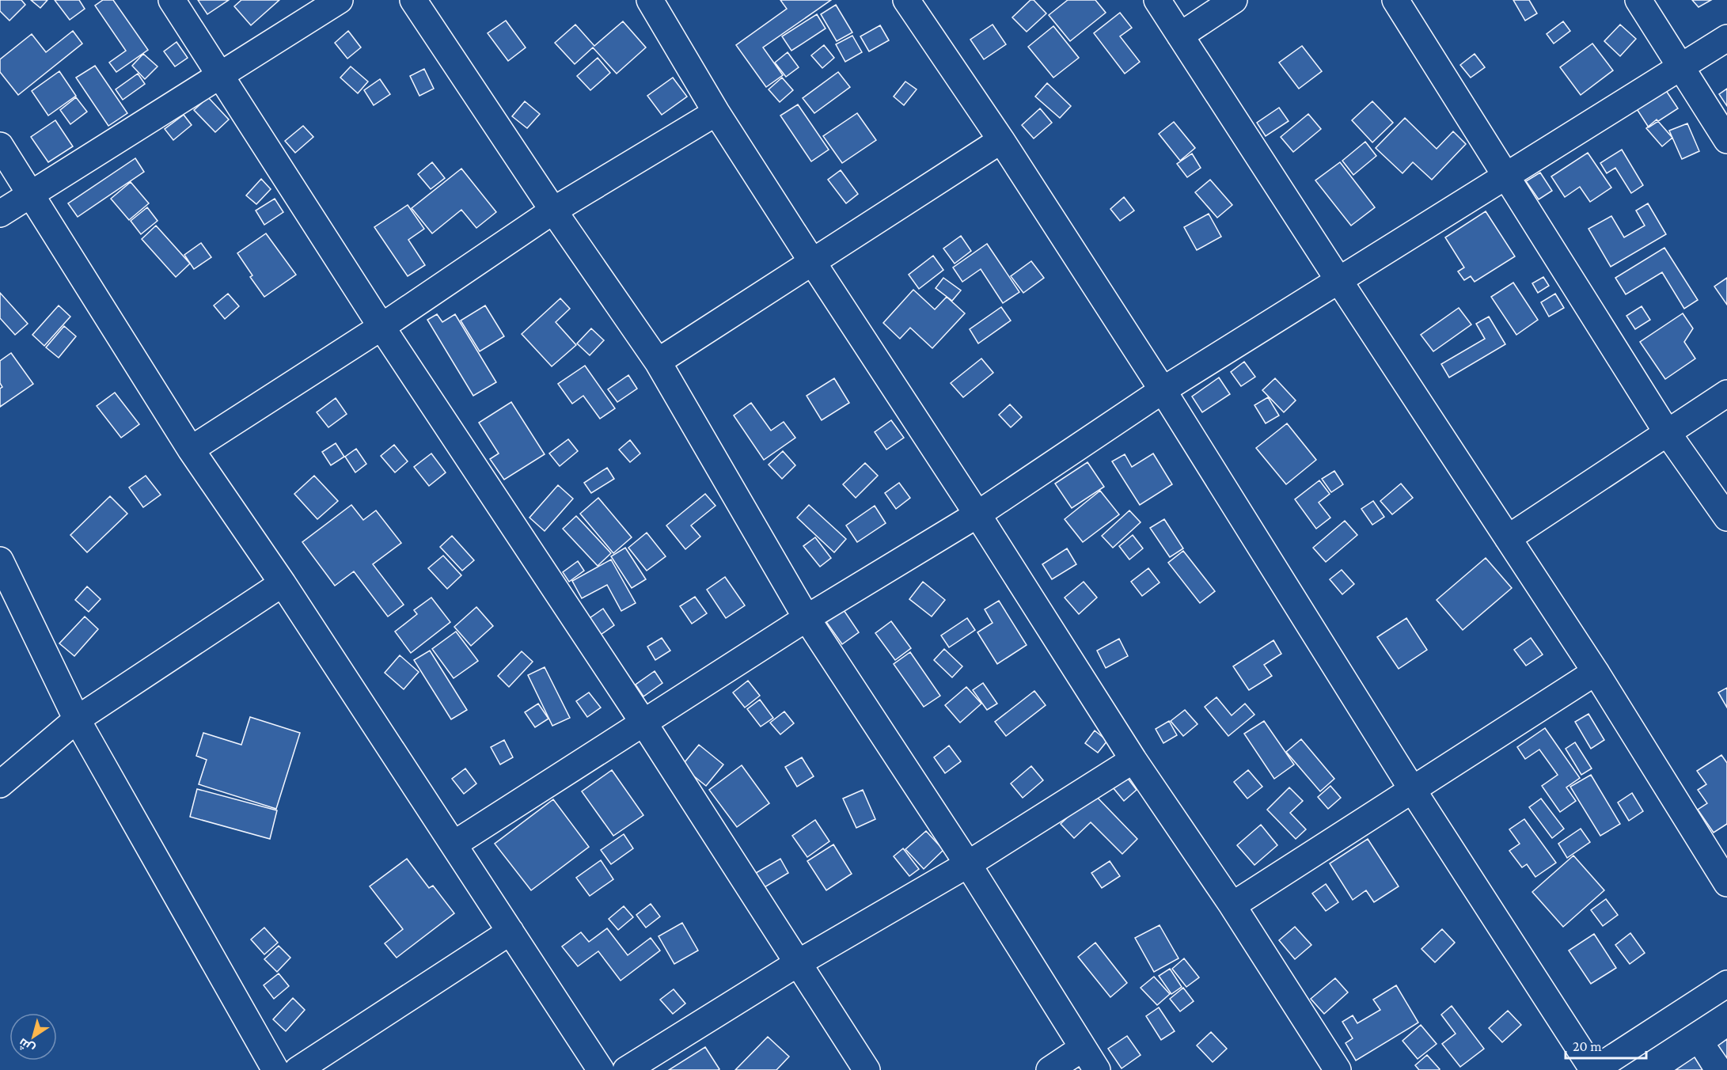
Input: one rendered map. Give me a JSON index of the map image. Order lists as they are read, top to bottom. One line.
{"scale_bar":"20 m","north":"bottom left"}
